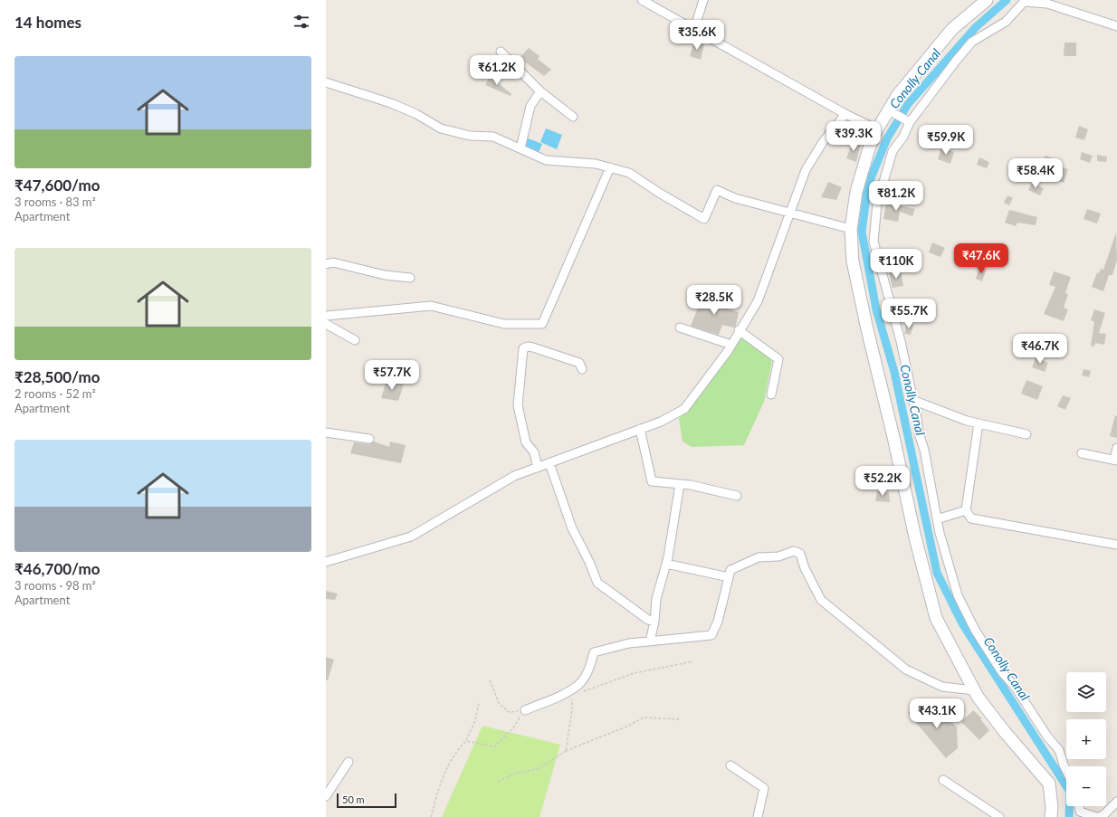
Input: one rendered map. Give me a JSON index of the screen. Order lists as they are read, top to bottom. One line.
{"water":["Conolly Canal"],"scale_bar":"50 m","page":{"heading":"14 homes","price":["₹35.6K","₹61.2K","₹39.3K","₹59.9K","₹58.4K","₹81.2K","₹47.6K","₹110K","₹28.5K","₹55.7K","₹46.7K","₹57.7K","₹52.2K","₹43.1K"],"list":[{"name":"₹47,600/mo","note":"3 rooms · 83 m² · Apartment"},{"name":"₹28,500/mo","note":"2 rooms · 52 m² · Apartment"},{"name":"₹46,700/mo","note":"3 rooms · 98 m² · Apartment"}],"map_buttons":["+","−"],"scale":"50 m"}}
